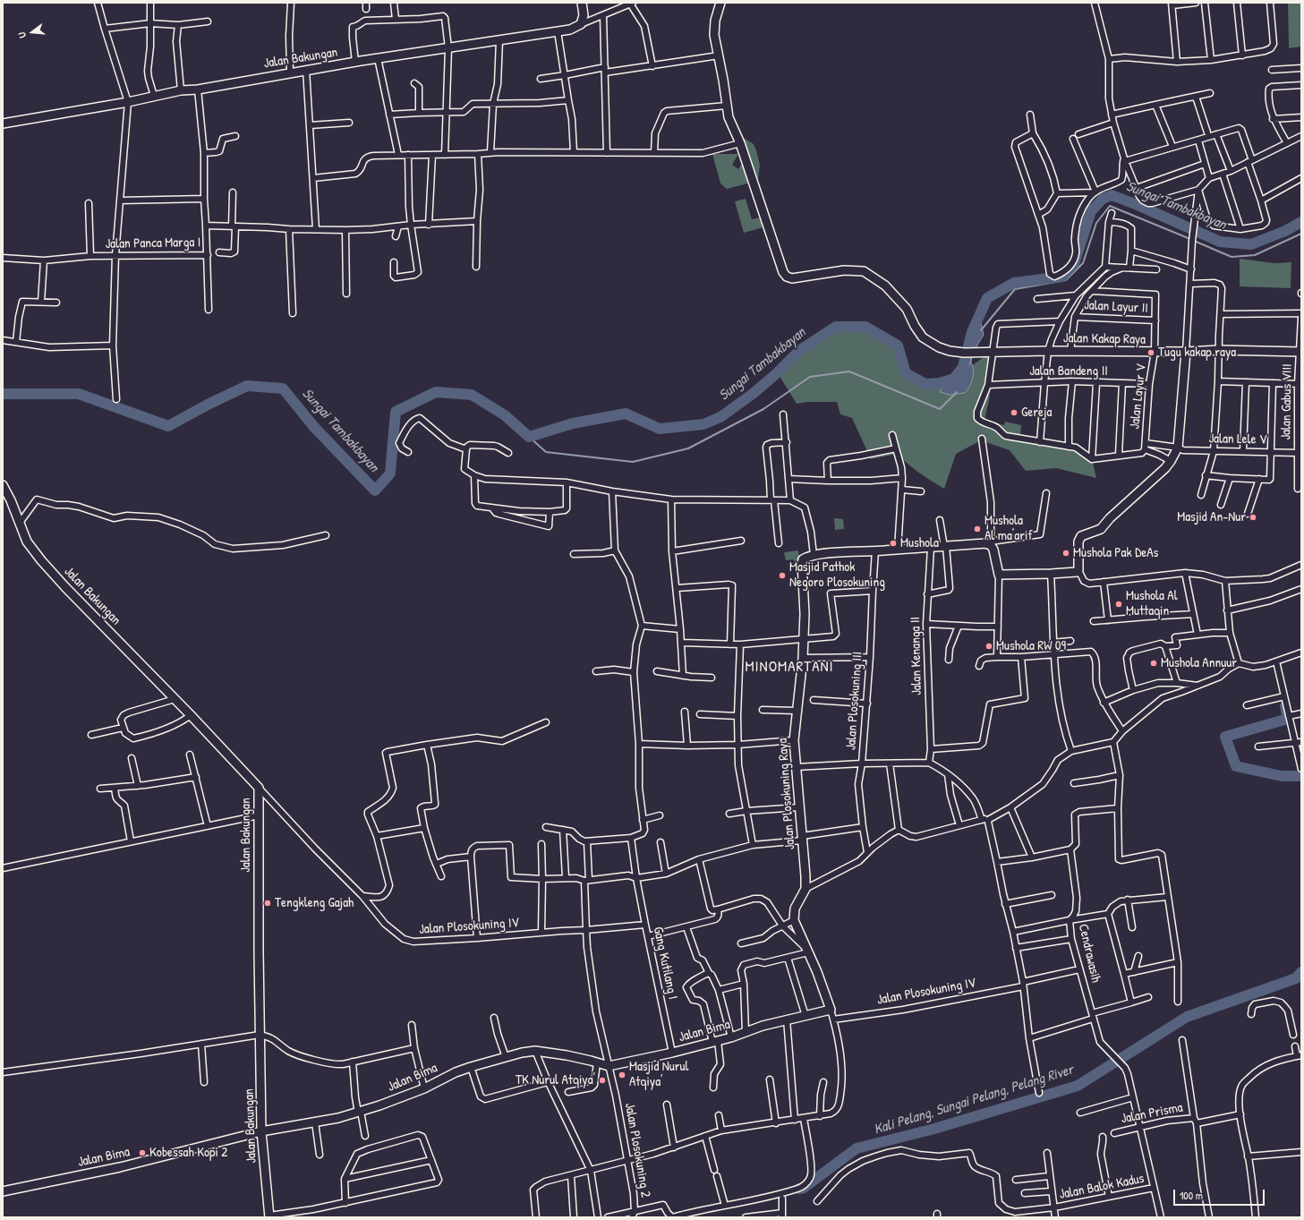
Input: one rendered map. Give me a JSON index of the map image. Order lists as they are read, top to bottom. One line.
{"streets":{"street":["Jalan Bakungan","Jalan Panca Marga I","Jalan Layur II","Jalan Kakap Raya","Jalan Bandeng II","Jalan Layur V","Jalan Gabus VIII","Jalan Lele V","Jalan Kenanga II","Jalan Plosokuning III","Jalan Plosokuning Raya","Jalan Plosokuning IV","Cendrawasih","Gang Kutilang I","Jalan Bima","Jalan Prisma","Jalan Plosokuning 2","Jalan Balok Kadus"]},"crossings":[["Jalan Bakungan","Jalan Plosokuning IV"],["Jalan Bakungan","Jalan Bima"],["Jalan Layur II","Jalan Layur V"],["Jalan Kakap Raya","Jalan Layur V"],["Jalan Kakap Raya","Jalan Gabus VIII"],["Jalan Bandeng II","Jalan Layur V"],["Jalan Layur V","Jalan Lele V"],["Jalan Gabus VIII","Jalan Lele V"],["Jalan Plosokuning IV","Cendrawasih"],["Jalan Plosokuning IV","Gang Kutilang I"],["Gang Kutilang I","Jalan Bima"],["Jalan Bima","Jalan Plosokuning 2"]],"districts":["MINOMARTANI"],"water":["Sungai Tambakbayan","Kali Pelang, Sungai Pelang, Pelang River"],"places":["Tugu kakap raya","Gereja","Masjid An-Nur","Mushola Al ma'arif","Mushola","Mushola Pak DeAs","Masjid Pathok Negoro Plosokuning","Mushola Al Muttaqin","Mushola RW 09","Mushola Annuur","Tengkleng Gajah","Masjid Nurul Atqiya'","TK Nurul Atqiya'","Kobessah Kopi 2"],"scale_bar":"100 m","north":"left"}
